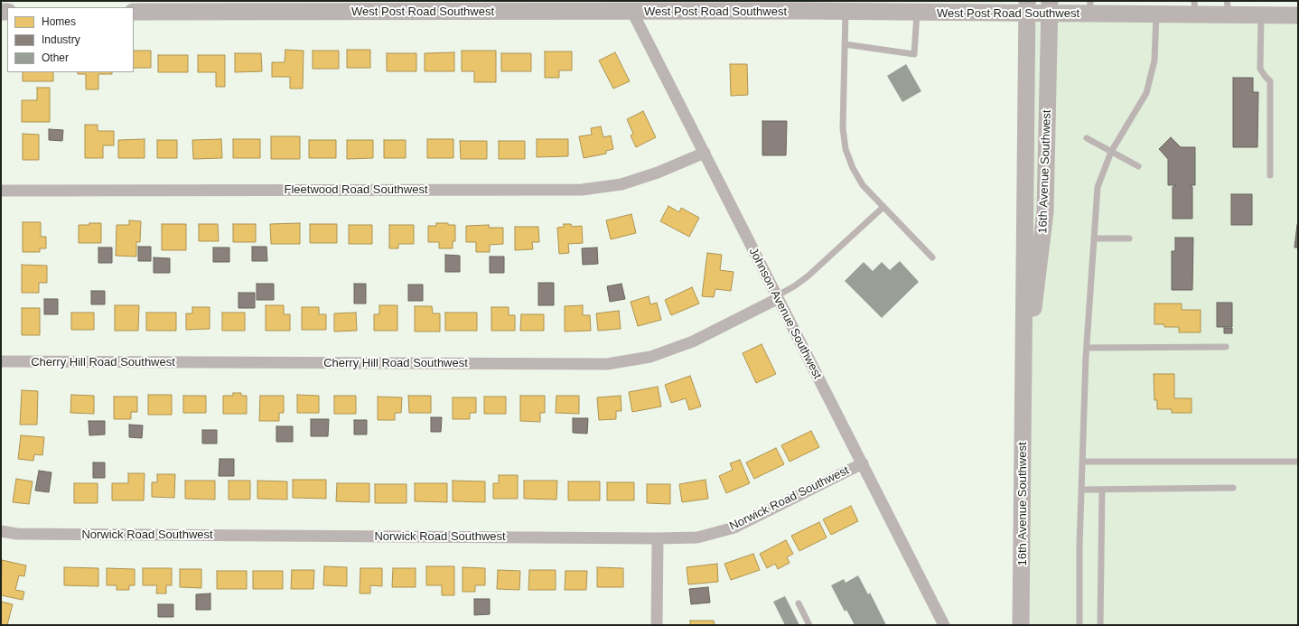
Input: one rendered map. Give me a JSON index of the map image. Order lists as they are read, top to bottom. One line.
{"streets":{"street":["West Post Road Southwest","16th Avenue Southwest","Fleetwood Road Southwest","Johnson Avenue Southwest","Cherry Hill Road Southwest","Norwick Road Southwest"]},"crossings":[["West Post Road Southwest","16th Avenue Southwest"],["West Post Road Southwest","Johnson Avenue Southwest"],["Fleetwood Road Southwest","Johnson Avenue Southwest"],["Johnson Avenue Southwest","Cherry Hill Road Southwest"],["Johnson Avenue Southwest","Norwick Road Southwest"]],"legend":["Homes","Industry","Other"]}
